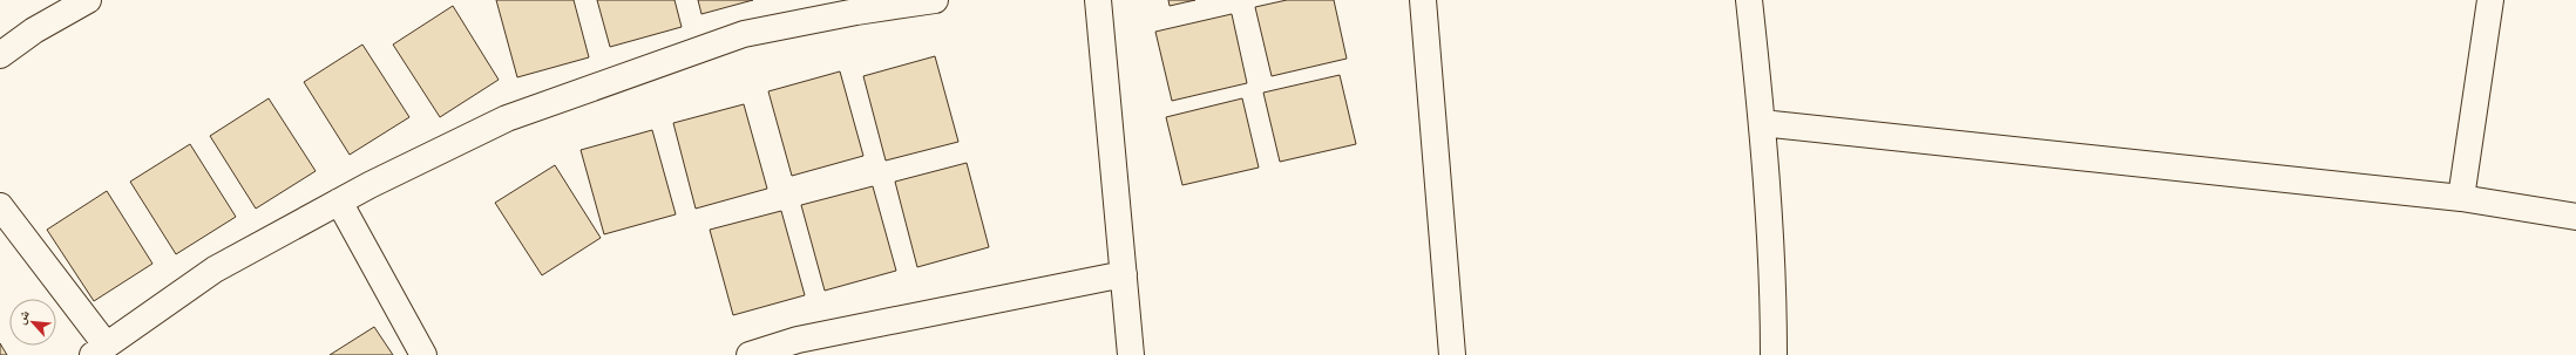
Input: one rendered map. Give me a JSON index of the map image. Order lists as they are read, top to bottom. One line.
{"north":"top left"}
